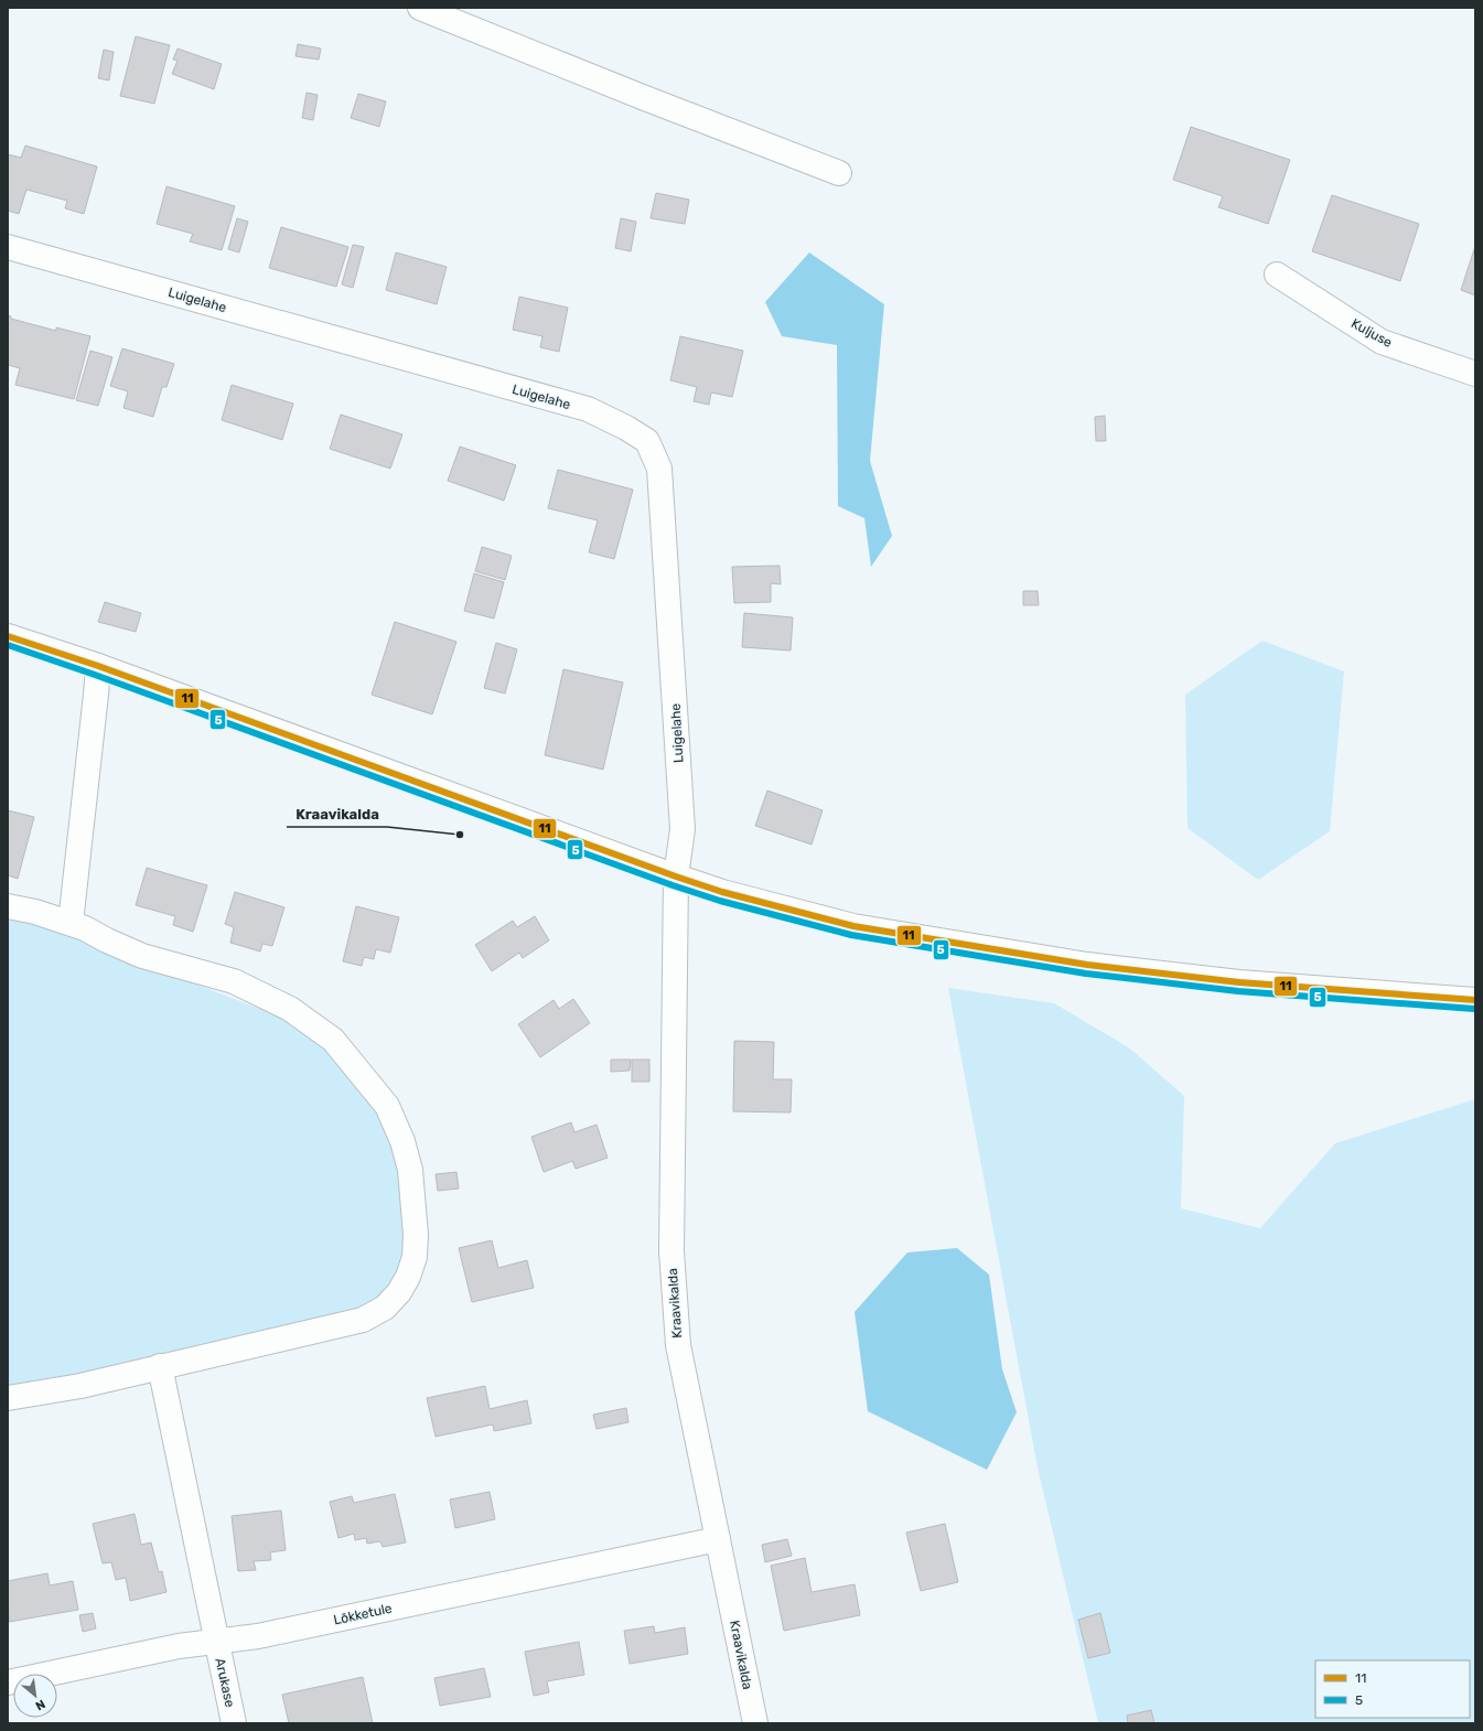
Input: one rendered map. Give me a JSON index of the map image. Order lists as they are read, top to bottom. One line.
{"streets":{"street":["Luigelahe","Kuljuse","Kraavikalda","Lõkketule","Arukase"]},"crossings":[["Luigelahe","Kraavikalda"],["Kraavikalda","Lõkketule"],["Lõkketule","Arukase"]],"places":["Kraavikalda"],"lines":["transit line 11","transit line 5"],"legend":["11","5"],"north":"bottom right"}
